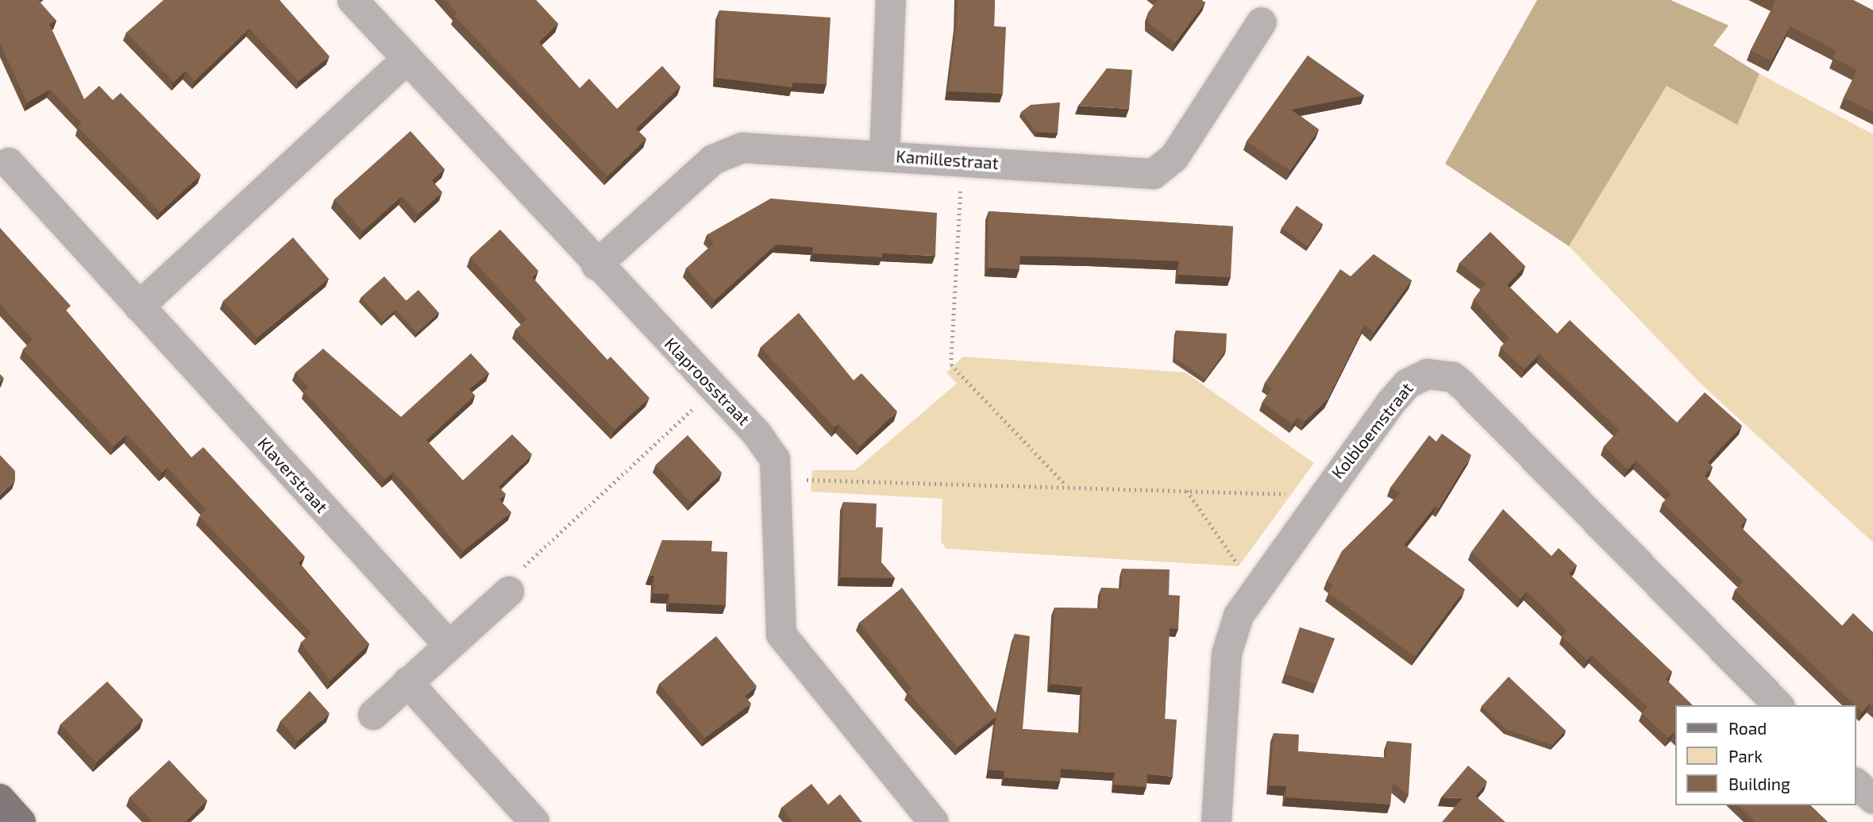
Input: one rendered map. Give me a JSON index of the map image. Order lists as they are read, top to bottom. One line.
{"streets":{"street":["Kamillestraat","Klaproosstraat","Kolbloemstraat","Klaverstraat"]},"crossings":[["Kamillestraat","Klaproosstraat"]],"legend":["Road","Park","Building"]}
